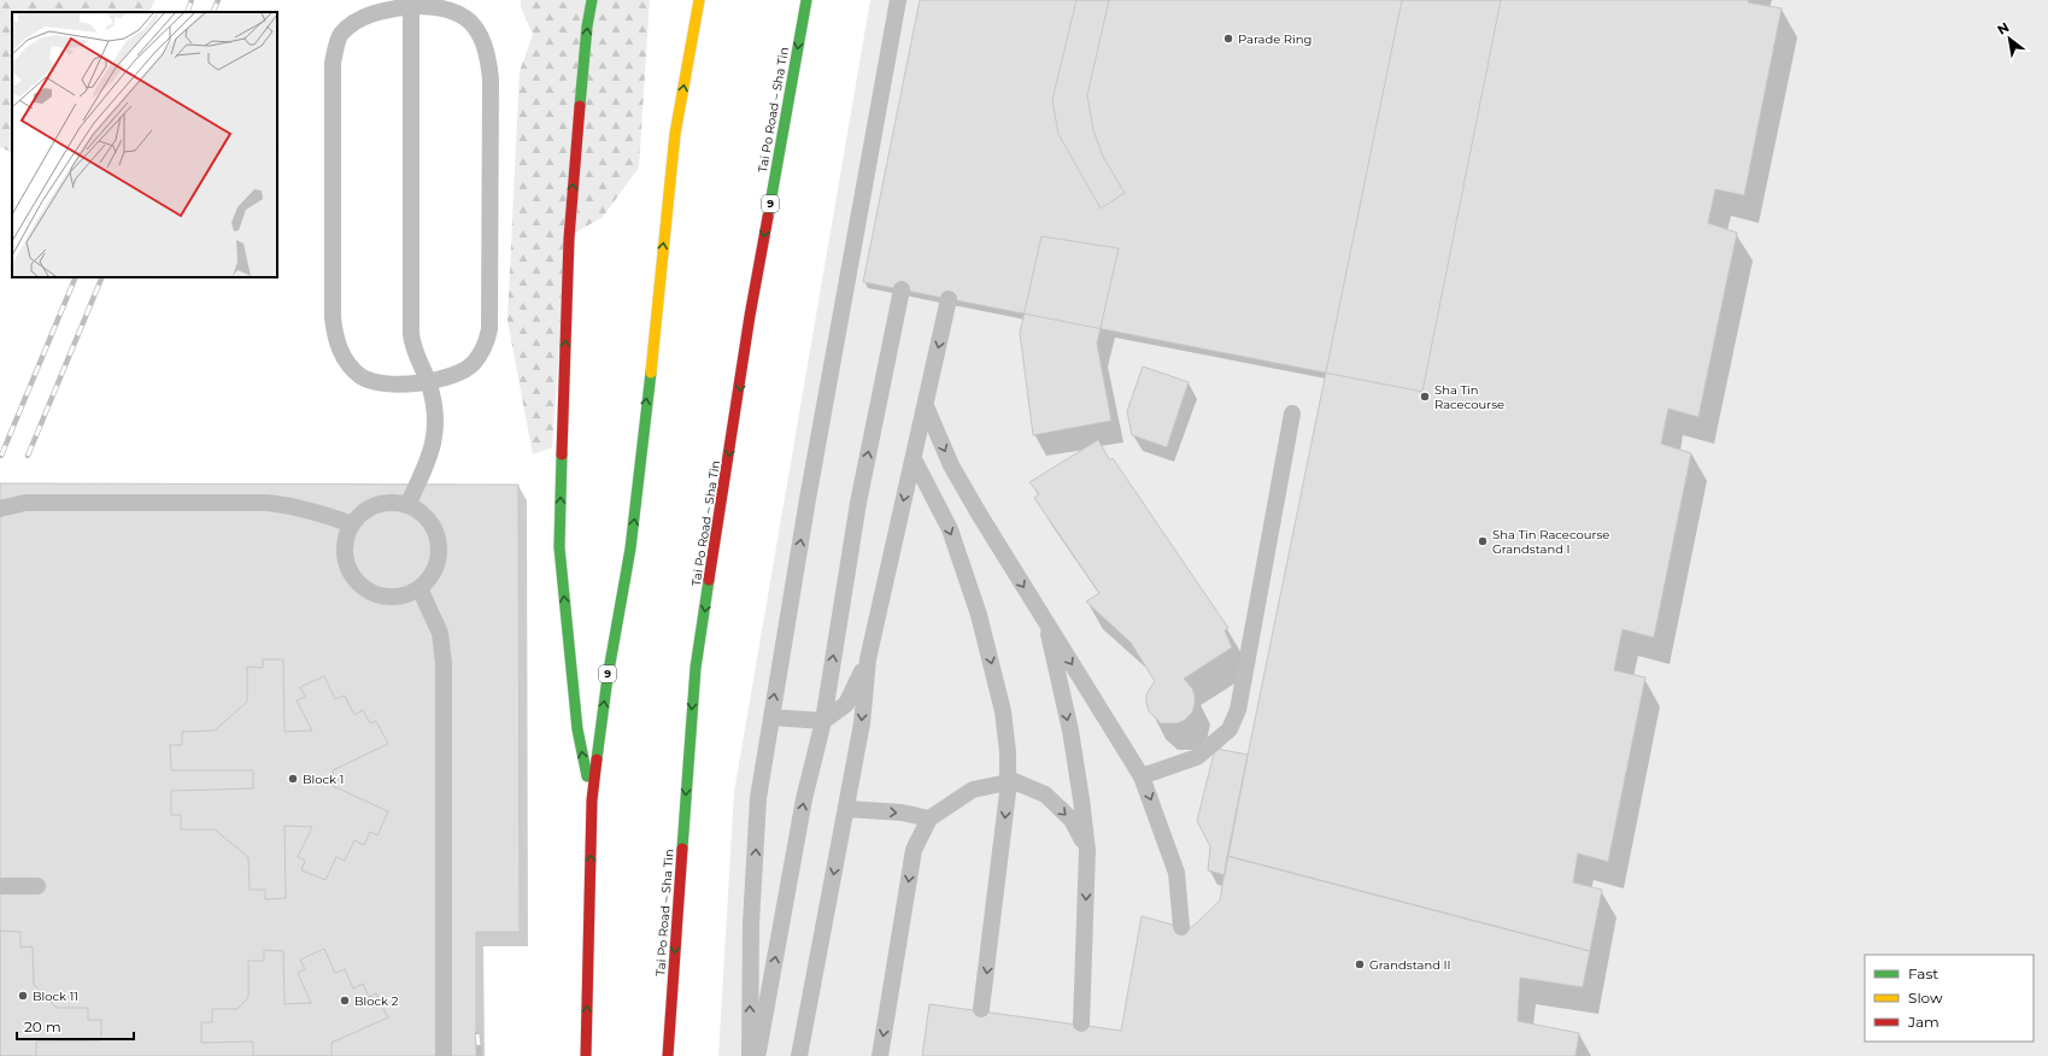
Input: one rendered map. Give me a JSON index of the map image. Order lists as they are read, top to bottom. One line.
{"streets":{"highway":["Tai Po Road – Sha Tin","9"]},"places":["Parade Ring","Sha Tin Racecourse","Sha Tin Racecourse Grandstand I","Block 1","Grandstand II","Block 11","Block 2"],"legend":["Fast","Slow","Jam"],"scale_bar":"20 m","north":"top left"}
